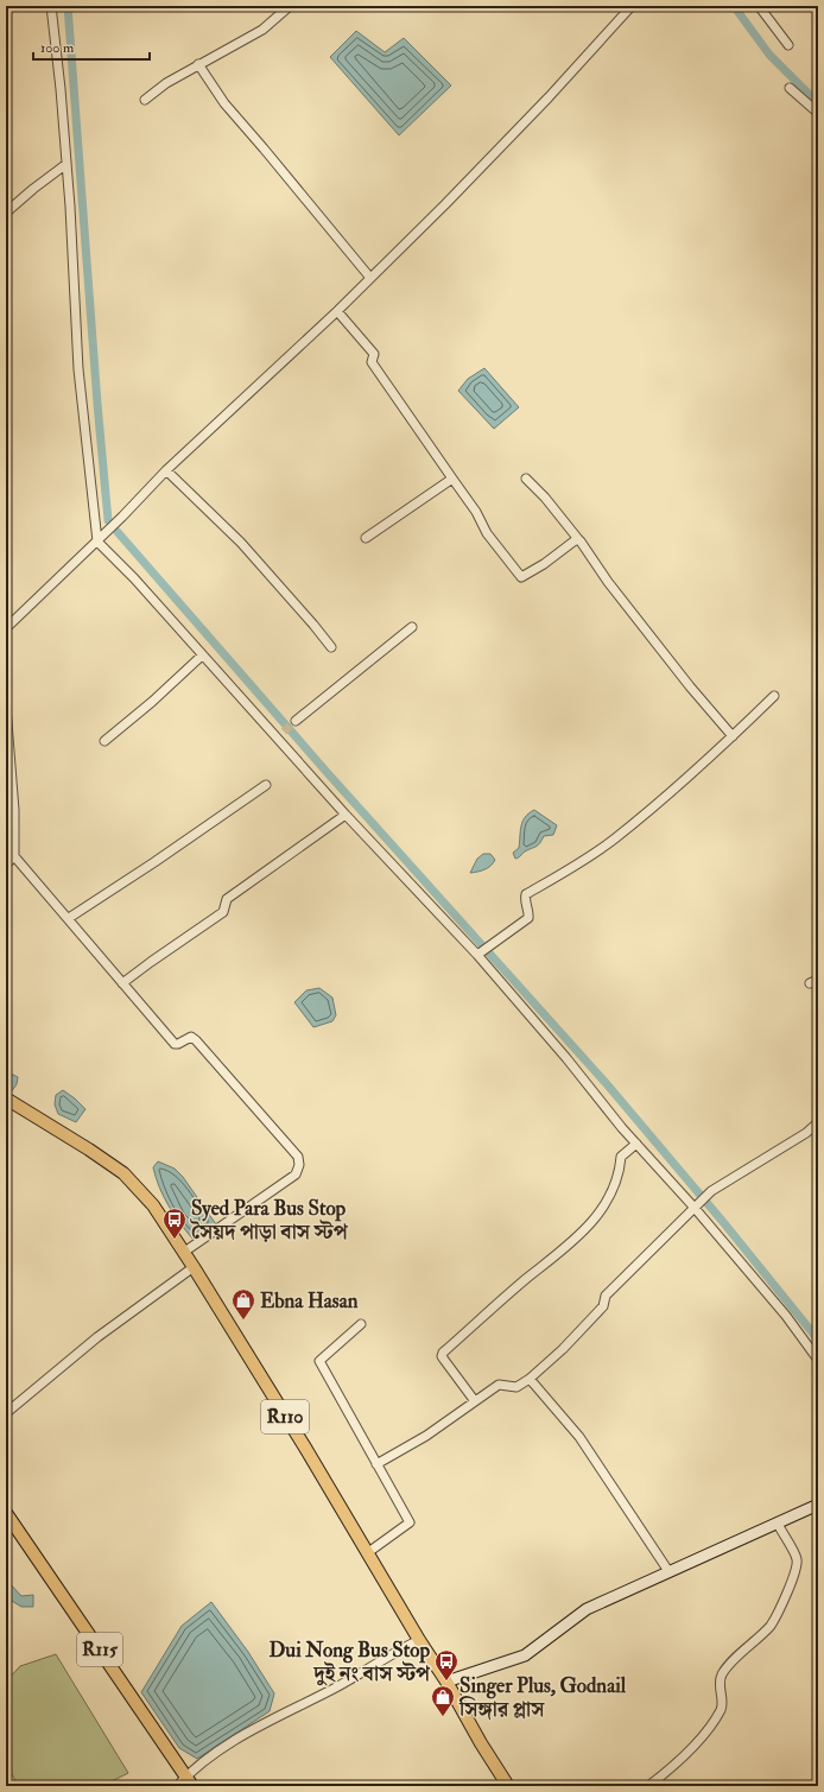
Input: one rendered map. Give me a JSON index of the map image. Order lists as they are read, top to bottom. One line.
{"streets":{"main road":["R110","R115"]},"places":{"bus stop":["Syed Para Bus Stop সৈয়দ পাড়া বাস স্টপ","Dui Nong Bus Stop দুই নং বাস স্টপ"],"shop":["Ebna Hasan","Singer Plus, Godnail সিঙ্গার প্লাস"]},"scale_bar":"100 m"}
